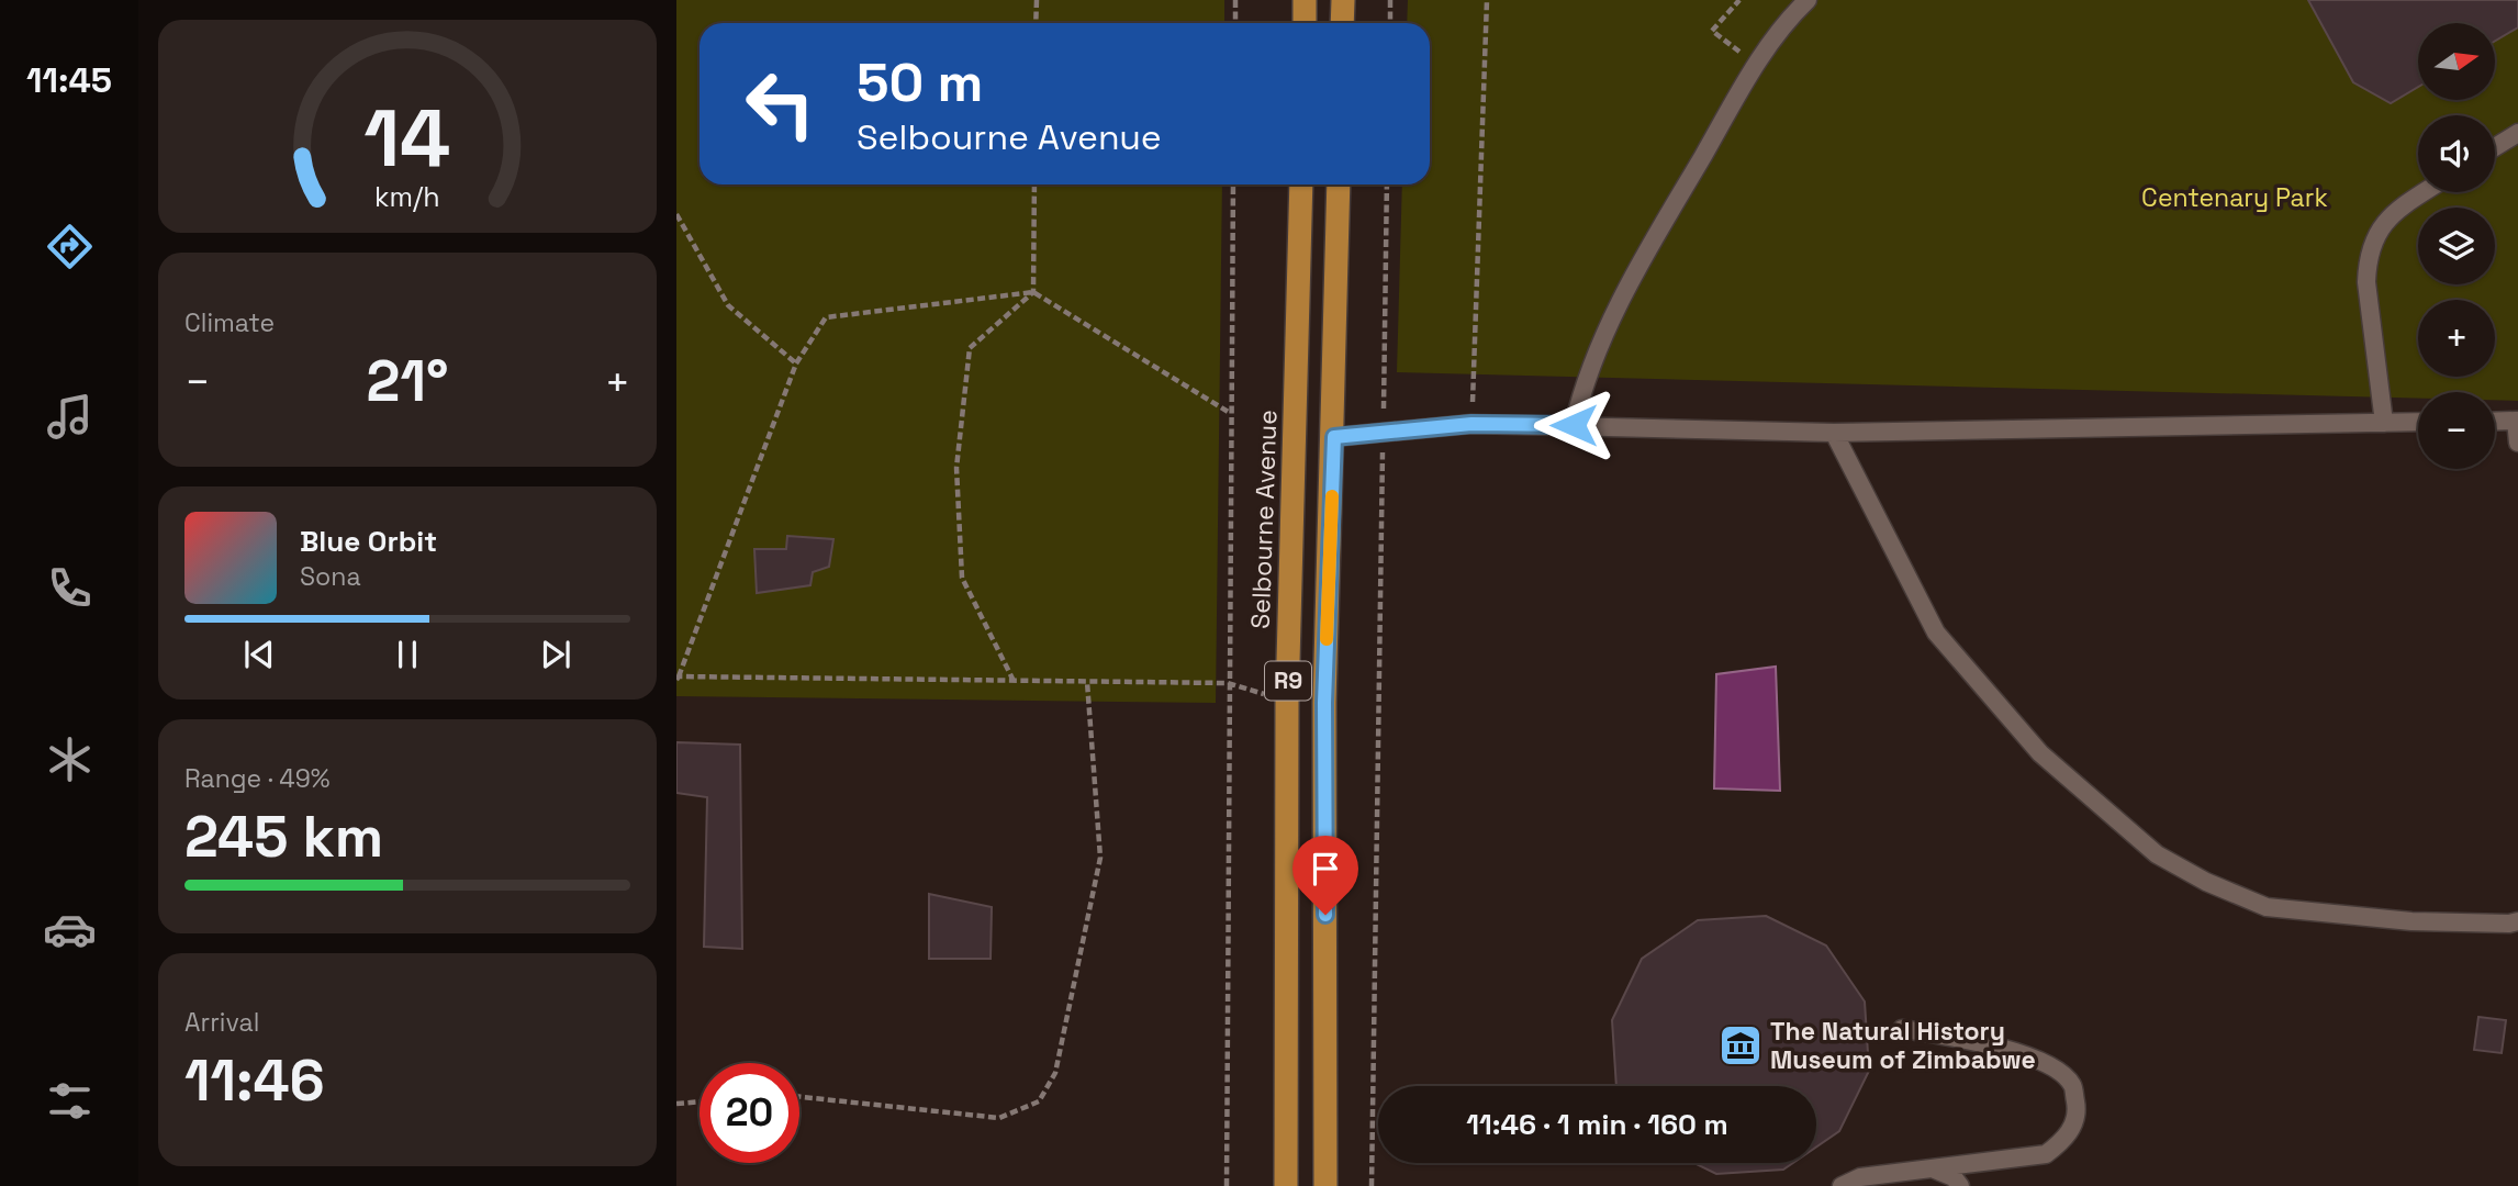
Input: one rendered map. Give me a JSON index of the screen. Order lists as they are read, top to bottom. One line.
{"streets":{"highway":["Selbourne Avenue","R9"]},"parks":["Centenary Park"],"places":{"museum":["The Natural History Museum of Zimbabwe"]},"north":"right","page":{"tabs":"11:45","map_buttons":["+","−"],"turn":["50 m","Selbourne Avenue"],"tile":["Climate",["Range · 49%","245 km"],["Arrival","11:46"]],"heat":["−","21°","+"],"song":["Blue Orbit","Sona"],"limit":"20","trip":"11:46 · 1 min · 160 m","gauge":["14","km/h"]}}
